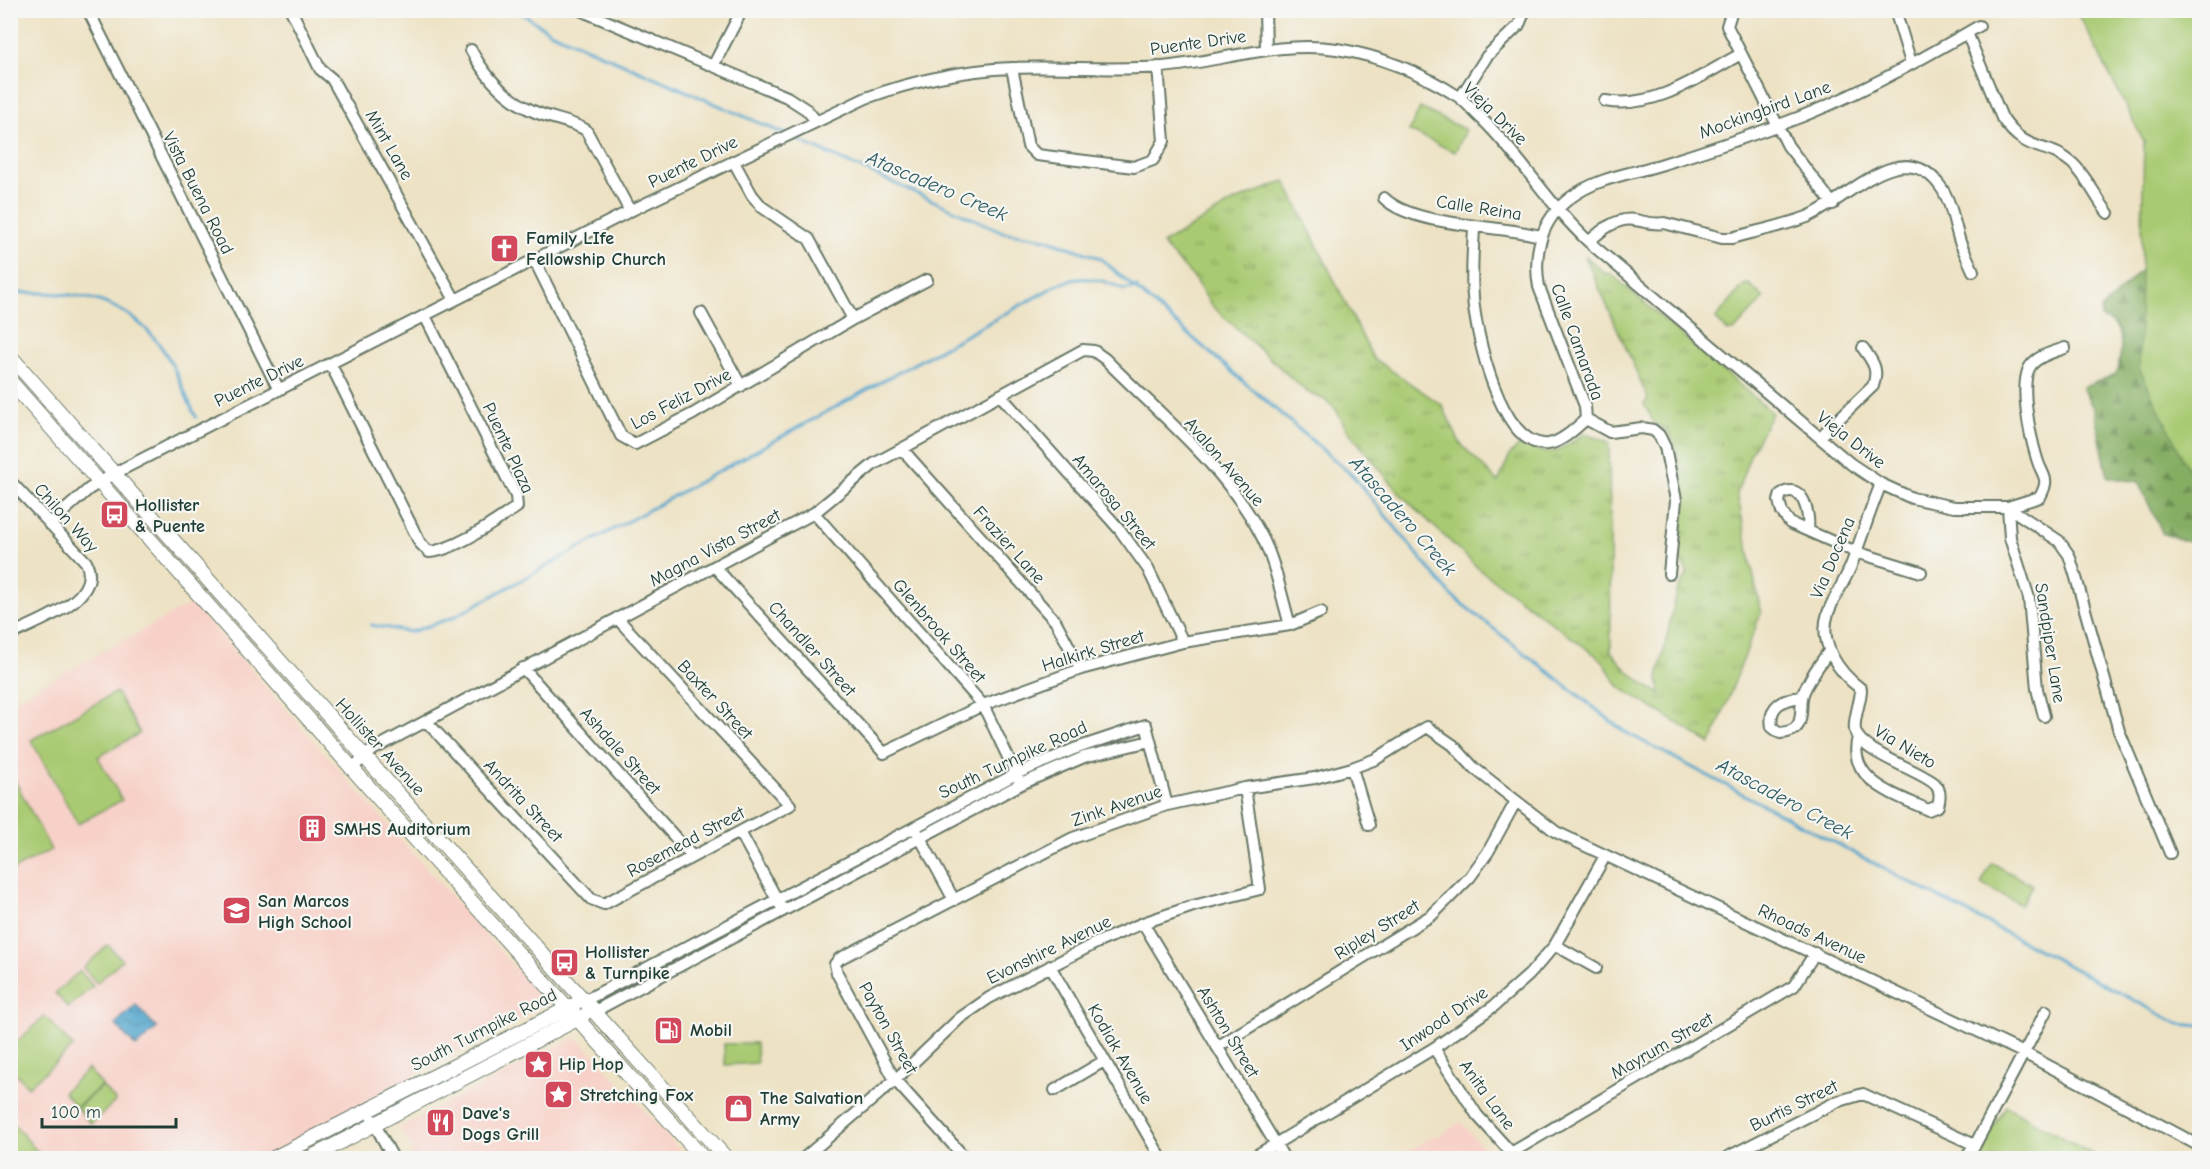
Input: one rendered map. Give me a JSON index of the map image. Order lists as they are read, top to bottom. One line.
{"streets":{"main road":["Hollister Avenue","South Turnpike Road"],"street":["Puente Drive","Mockingbird Lane","Vieja Drive","Mint Lane","Vista Buena Road","Calle Reina","Calle Camarada","Los Feliz Drive","Puente Plaza","Avalon Avenue","Amarosa Street","Chilon Way","Frazier Lane","Magna Vista Street","Via Docena","Glenbrook Street","Sandpiper Lane","Chandler Street","Halkirk Street","Baxter Street","Via Nieto","Ashdale Street","Andrita Street","Zink Avenue","Rosemead Street","Ripley Street","Rhoads Avenue","Evonshire Avenue","Inwood Drive","Payton Street","Ashton Street","Mayrum Street","Kodiak Avenue","Anita Lane","Burtis Street"]},"crossings":[["Puente Drive","Vieja Drive"],["Puente Drive","Mint Lane"],["Puente Drive","Vista Buena Road"],["Puente Drive","Los Feliz Drive"],["Puente Drive","Puente Plaza"],["Puente Drive","Chilon Way"],["Puente Drive","Hollister Avenue"],["Mockingbird Lane","Vieja Drive"],["Mockingbird Lane","Calle Reina"],["Vieja Drive","Calle Reina"],["Vieja Drive","Via Docena"],["Vieja Drive","Sandpiper Lane"],["Calle Reina","Calle Camarada"],["Avalon Avenue","Magna Vista Street"],["Avalon Avenue","Halkirk Street"],["Amarosa Street","Magna Vista Street"],["Amarosa Street","Halkirk Street"],["Frazier Lane","Magna Vista Street"],["Frazier Lane","Halkirk Street"],["Magna Vista Street","Glenbrook Street"],["Magna Vista Street","Chandler Street"],["Magna Vista Street","Baxter Street"],["Magna Vista Street","Hollister Avenue"],["Magna Vista Street","Ashdale Street"],["Magna Vista Street","Andrita Street"],["Via Docena","Via Nieto"],["Glenbrook Street","Halkirk Street"],["Glenbrook Street","South Turnpike Road"],["Chandler Street","Halkirk Street"],["Baxter Street","Rosemead Street"],["Hollister Avenue","South Turnpike Road"],["Ashdale Street","Rosemead Street"],["Andrita Street","Rosemead Street"],["Zink Avenue","Rhoads Avenue"],["Zink Avenue","Evonshire Avenue"],["Zink Avenue","Payton Street"],["Ripley Street","Rhoads Avenue"],["Ripley Street","Ashton Street"],["Rhoads Avenue","Inwood Drive"],["Rhoads Avenue","Mayrum Street"],["Evonshire Avenue","Payton Street"],["Evonshire Avenue","Ashton Street"],["Evonshire Avenue","Kodiak Avenue"],["Inwood Drive","Ashton Street"],["Inwood Drive","Anita Lane"],["Mayrum Street","Anita Lane"]],"water":["Atascadero Creek"],"places":{"church":["Family LIfe Fellowship Church"],"bus stop":["Hollister & Puente","Hollister & Turnpike"],"building":["SMHS Auditorium"],"school or university":["San Marcos High School"],"fuel station":["Mobil"],"place":["Hip Hop","Stretching Fox"],"shop":["The Salvation Army"],"restaurant":["Dave's Dogs Grill"]},"scale_bar":"100 m"}
